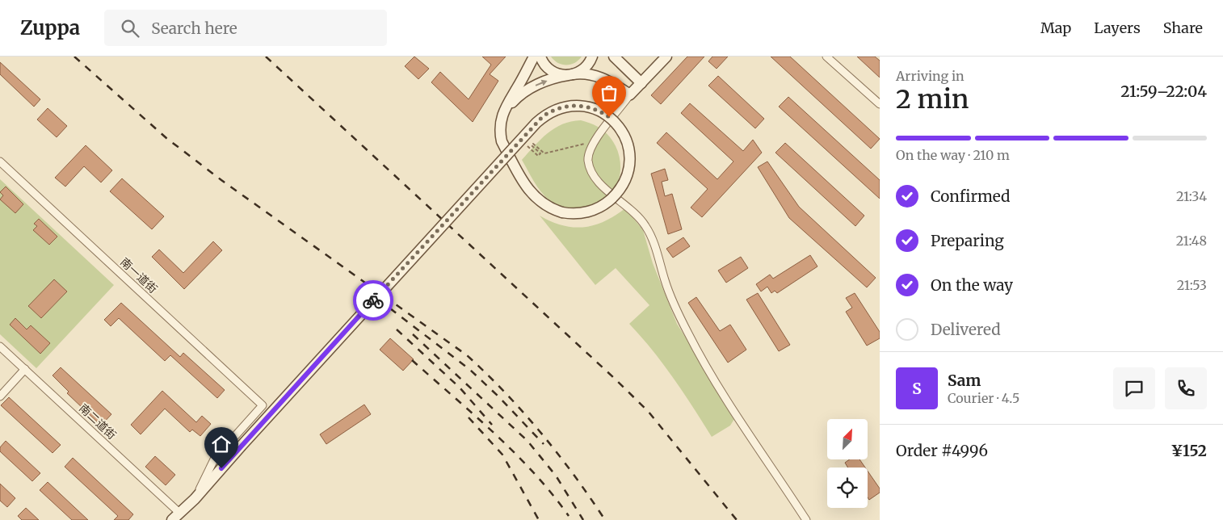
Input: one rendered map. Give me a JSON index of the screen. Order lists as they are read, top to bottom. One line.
{"streets":{"street":["南一道街","南二道街"]},"north":"top right","page":{"header":"Zuppa","search":"Search here","nav":["Map","Layers","Share"],"heading":["2 min","Arriving in","21:59–22:04"],"panel":["Sam","Courier · 4.5","Order #4996","¥152"],"bar":"On the way · 210 m","list":[["Confirmed","21:34"],["Preparing","21:48"],["On the way","21:53"],"Delivered"],"round":"S"}}
